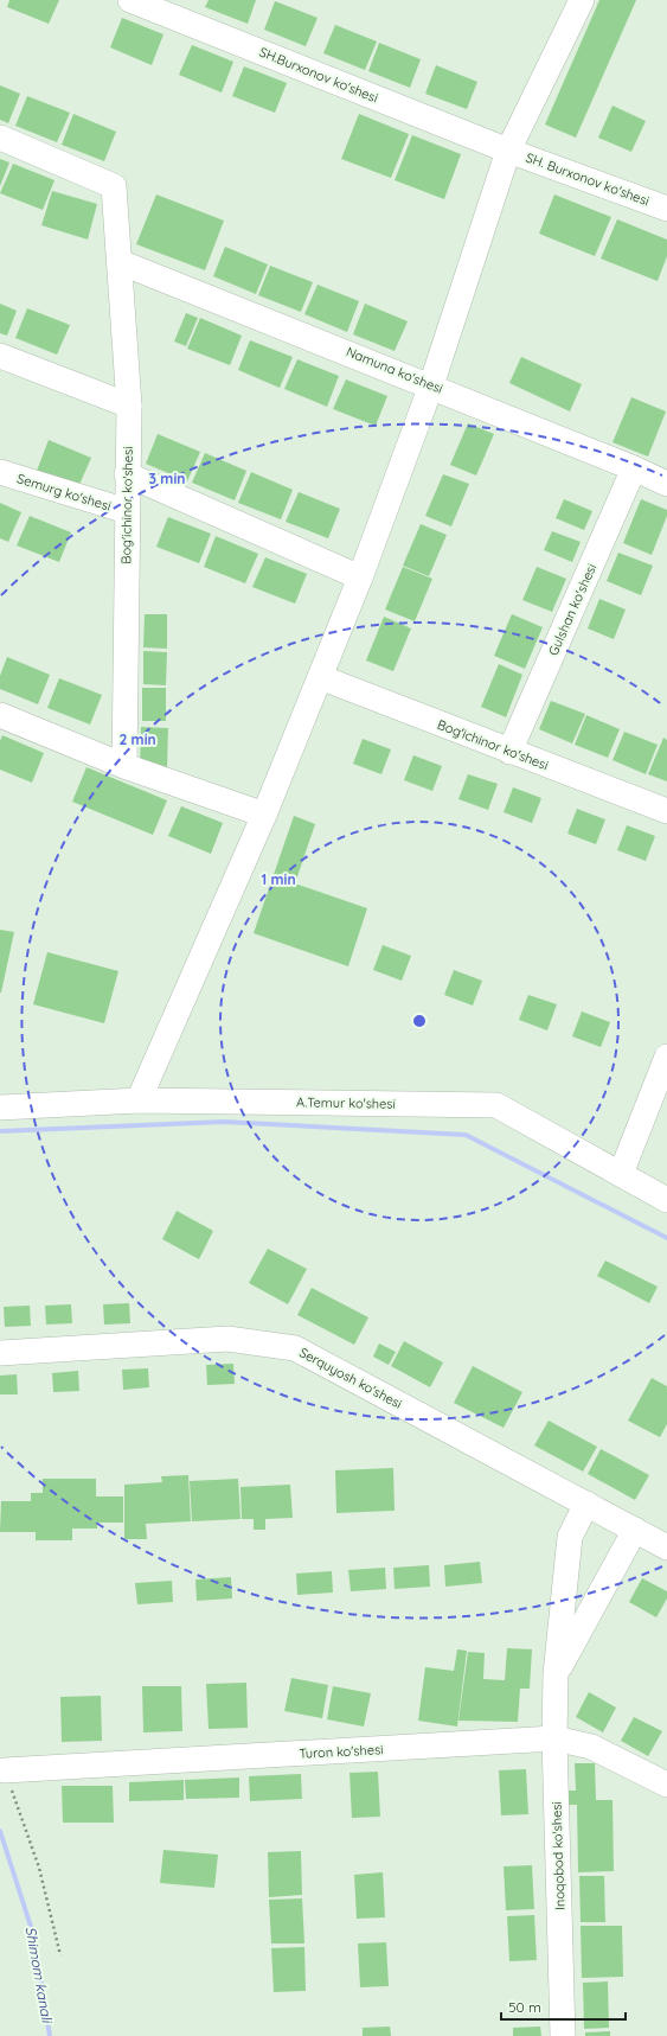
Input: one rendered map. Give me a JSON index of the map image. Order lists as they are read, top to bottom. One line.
{"streets":{"street":["SH.Burxonov ko'shesi","SH. Burxonov ko'shesi","Namuna ko'shesi","Semurg ko'shesi","Bog'ichinor ko'shesi","Gulshan ko'shesi","A.Temur ko'shesi","Serquyosh ko'shesi","Turon ko'shesi","Inoqobod ko'shesi"]},"crossings":[["SH.Burxonov ko'shesi","SH. Burxonov ko'shesi"],["Namuna ko'shesi","Bog'ichinor ko'shesi"],["Namuna ko'shesi","Gulshan ko'shesi"],["Semurg ko'shesi","Bog'ichinor ko'shesi"],["Bog'ichinor ko'shesi","Gulshan ko'shesi"],["Serquyosh ko'shesi","Inoqobod ko'shesi"],["Turon ko'shesi","Inoqobod ko'shesi"]],"water":["Shimom kanali"],"scale_bar":"50 m","rings":["3 min","2 min","1 min"]}
